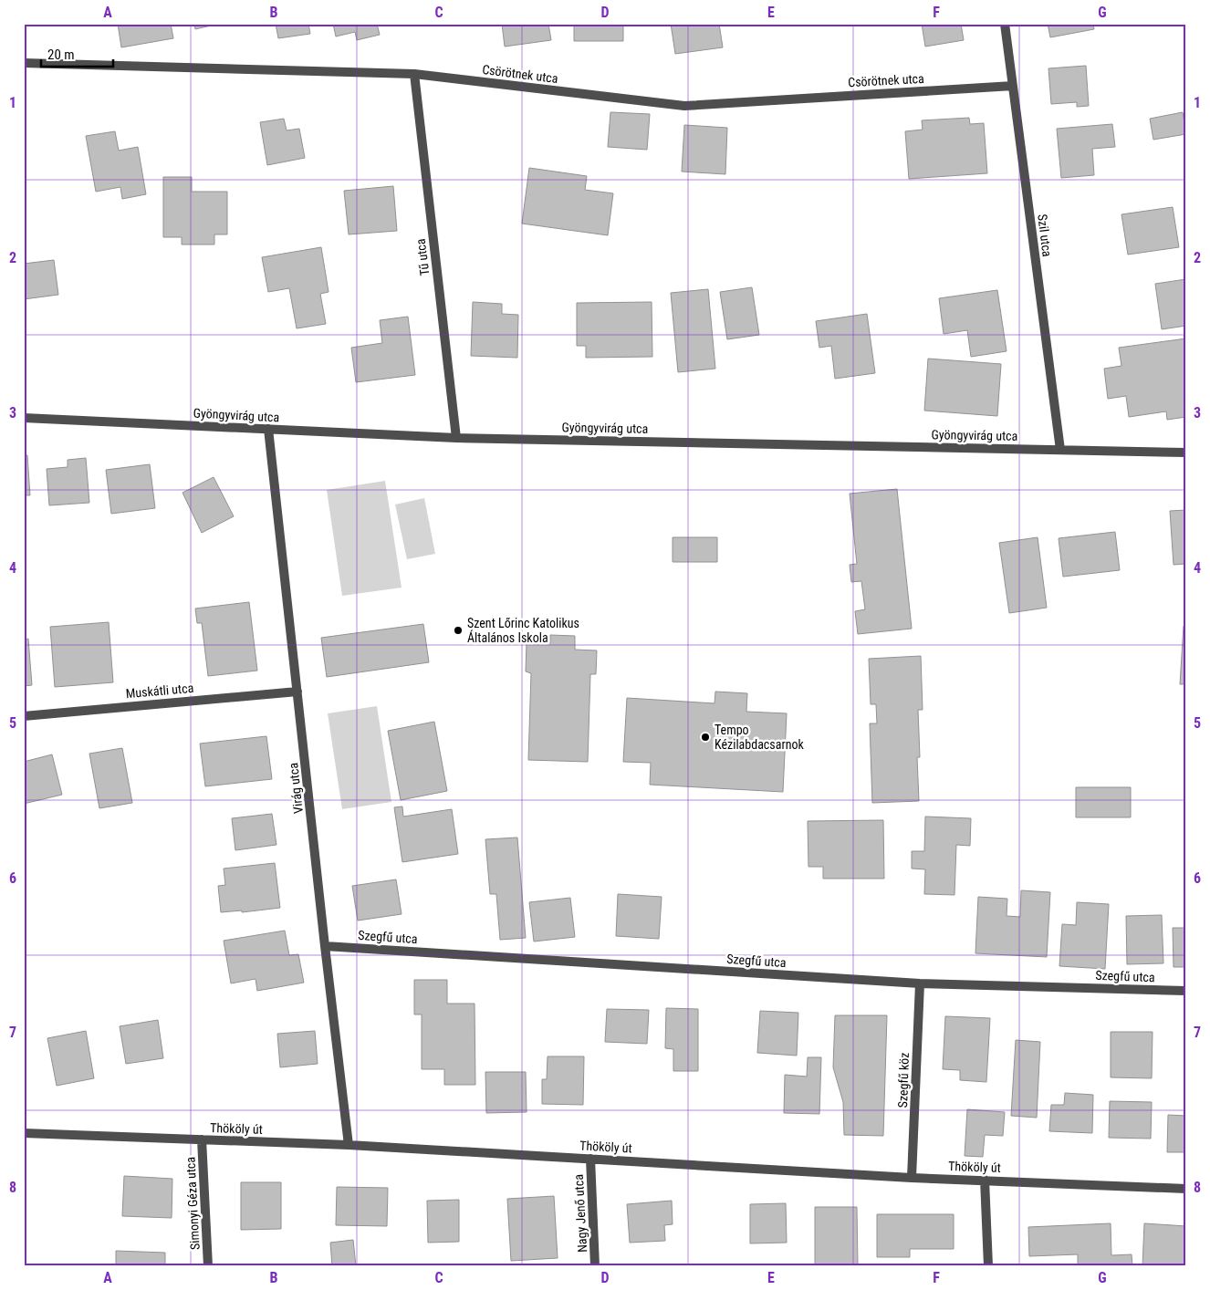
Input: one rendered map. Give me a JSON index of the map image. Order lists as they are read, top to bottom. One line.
{"streets":{"street":["Csörötnek utca","Szil utca","Tű utca","Gyöngyvirág utca","Muskátli utca","Virág utca","Szegfű utca","Szegfű köz","Thököly út","Simonyi Géza utca","Nagy Jenő utca"]},"crossings":[["Csörötnek utca","Szil utca"],["Csörötnek utca","Tű utca"],["Szil utca","Gyöngyvirág utca"],["Tű utca","Gyöngyvirág utca"],["Gyöngyvirág utca","Virág utca"],["Muskátli utca","Virág utca"],["Virág utca","Szegfű utca"],["Virág utca","Thököly út"],["Szegfű utca","Szegfű köz"],["Szegfű köz","Thököly út"],["Thököly út","Simonyi Géza utca"],["Thököly út","Nagy Jenő utca"]],"places":["Szent Lőrinc Katolikus Általános Iskola","Tempo Kézilabdacsarnok"],"scale_bar":"20 m","grid":{"columns":["A","B","C","D","E","F","G"],"rows":["1","2","3","4","5","6","7","8"]}}
